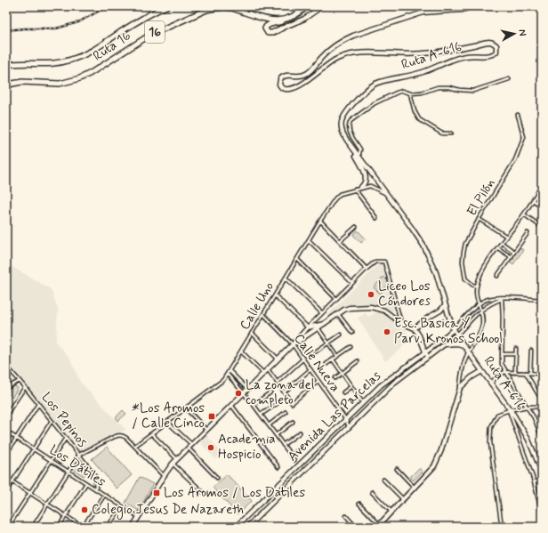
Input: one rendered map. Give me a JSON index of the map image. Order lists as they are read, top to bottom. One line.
{"streets":{"highway":["16","Ruta 16"],"main road":["Ruta A-616","Avenida Las Parcelas"],"street":["El Pilón","Calle Uno","Calle Nueva","Los Pepinos","Los Dátiles"]},"crossings":[["Ruta A-616","Calle Uno"],["Ruta A-616","Avenida Las Parcelas"],["Calle Uno","Calle Nueva"],["Calle Nueva","Avenida Las Parcelas"],["Los Pepinos","Los Dátiles"]],"places":{"other":["Liceo Los Cóndores","Esc. Basica Y Parv. Kronos School","La zona del completo","Academia Hospicio","Colegio Jesus De Nazareth"],"transit":["*Los Aromos / Calle Cinco","Los Aromos / Los Datiles"]},"north":"right"}
